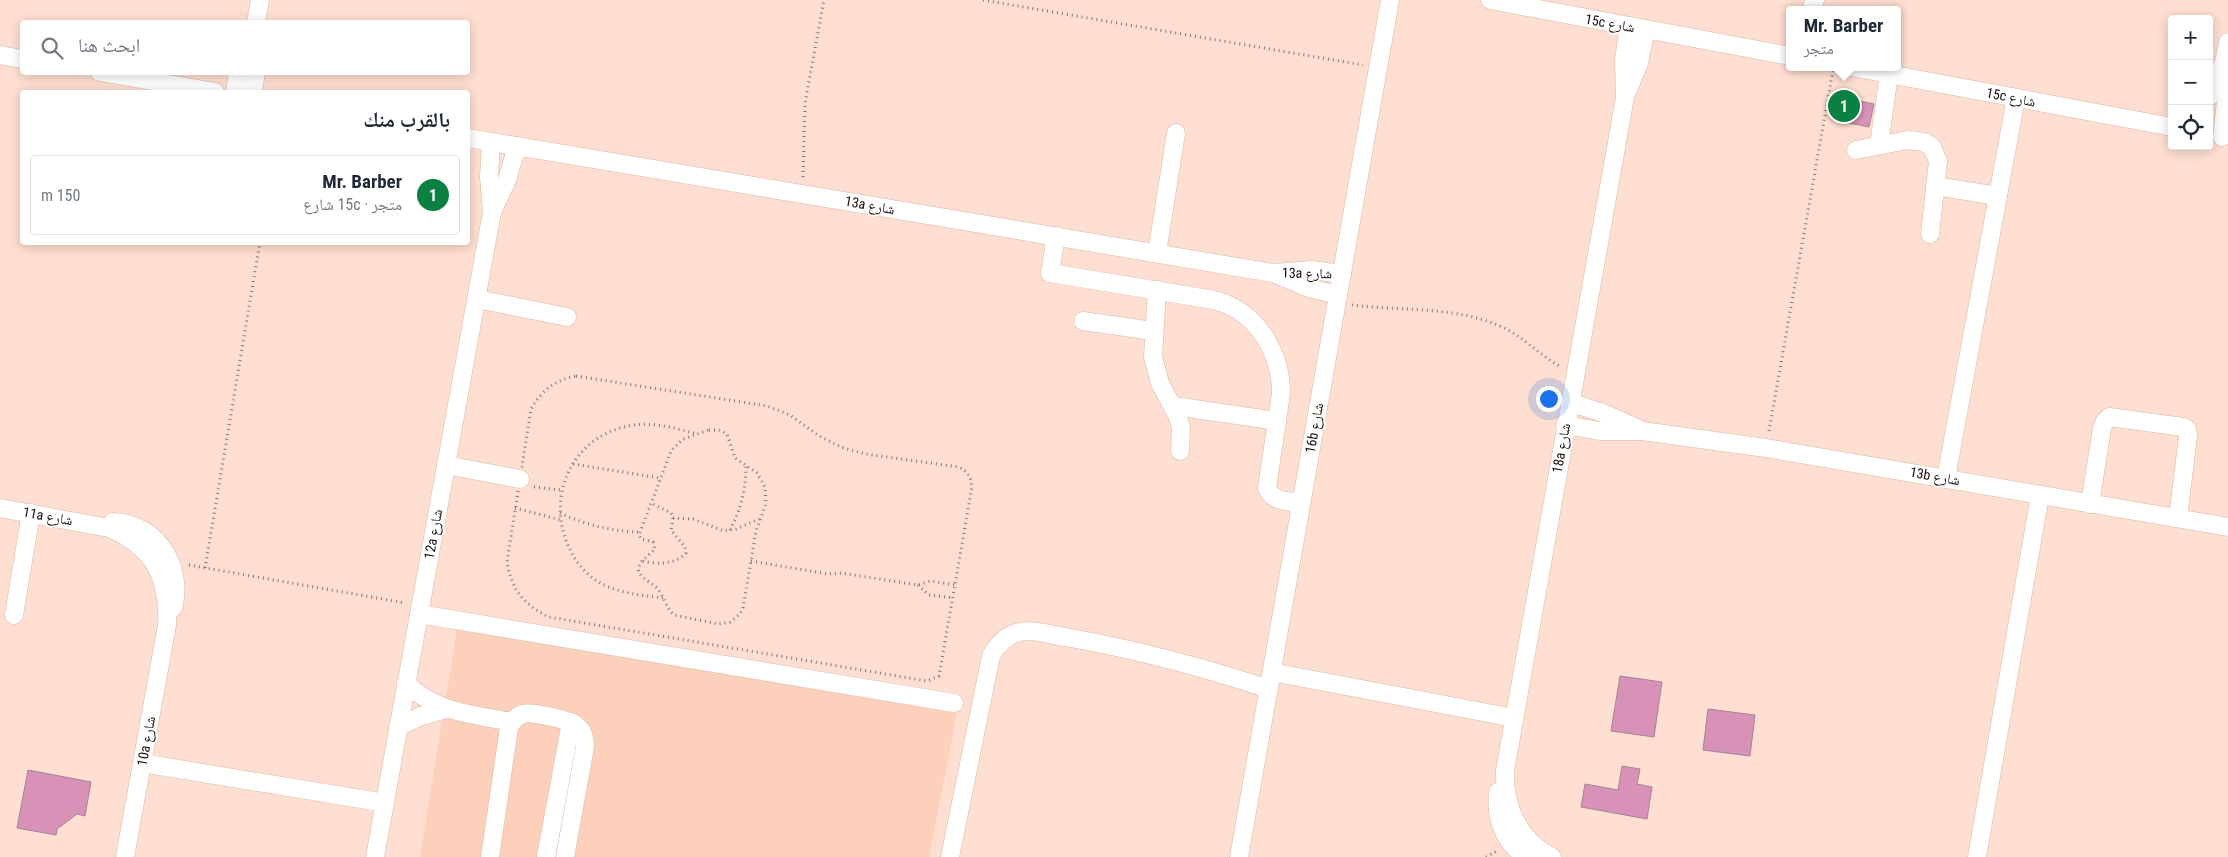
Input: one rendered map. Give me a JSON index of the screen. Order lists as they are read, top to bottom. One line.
{"streets":{"street":["15c شارع","13a شارع","16b شارع","18a شارع","13b شارع","11a شارع","12a شارع","10a شارع"]},"crossings":[["15c شارع","18a شارع"],["13a شارع","16b شارع"],["13a شارع","12a شارع"],["18a شارع","13b شارع"],["11a شارع","10a شارع"]],"page":{"popup":["Mr. Barber","متجر"],"map_buttons":["+","−"],"search":"ابحث هنا","pins":"1","heading":"بالقرب منك","list":[{"mark":"1","name":"Mr. Barber","note":"متجر · 15c شارع","value":"150 m"}]}}
